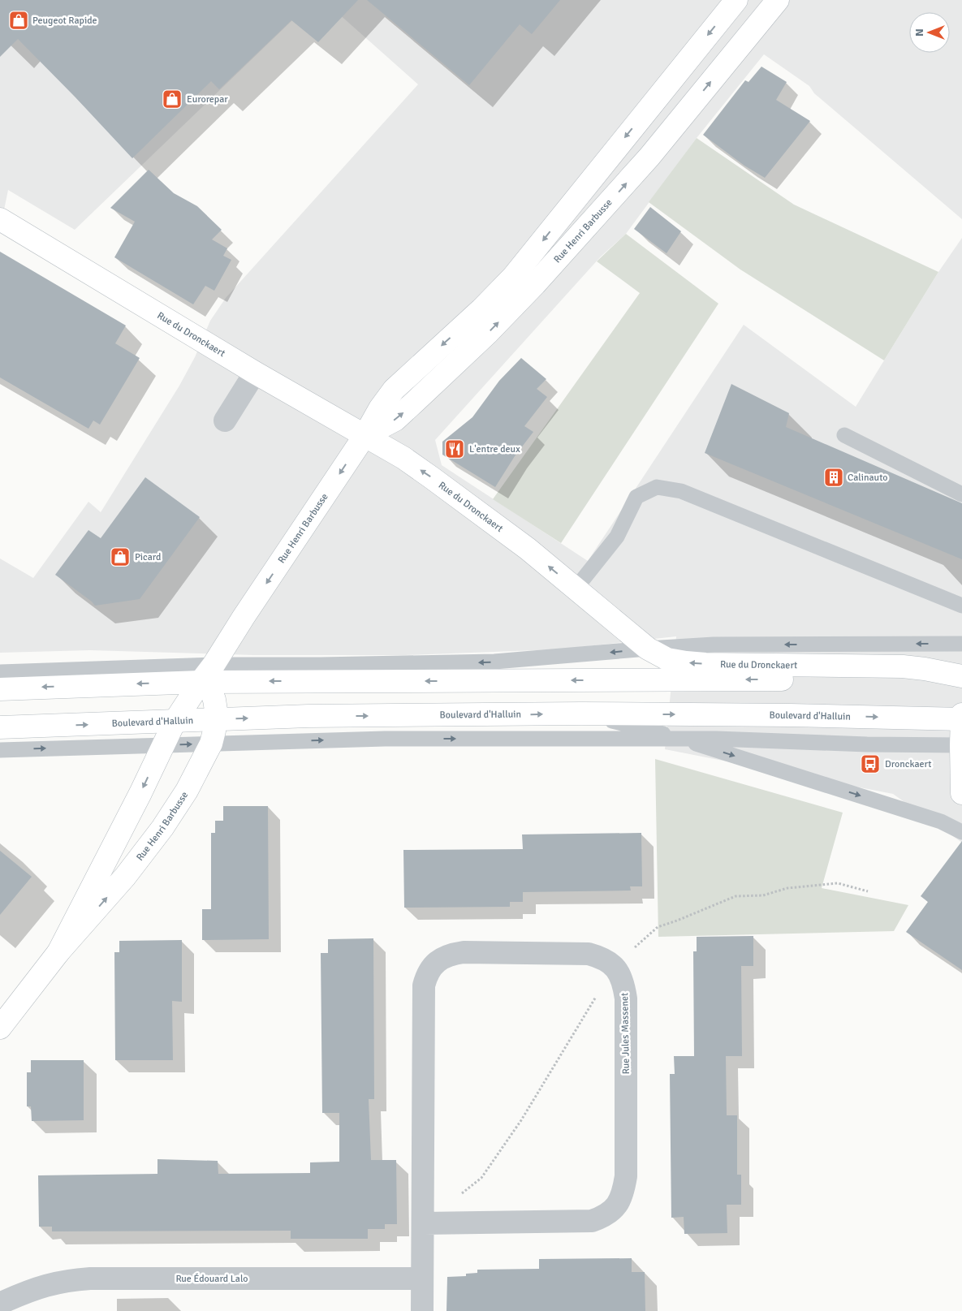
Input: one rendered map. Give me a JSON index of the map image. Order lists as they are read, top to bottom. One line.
{"streets":{"main road":["Rue Henri Barbusse","Rue du Dronckaert","Boulevard d'Halluin"],"street":["Rue Jules Massenet","Rue Édouard Lalo"]},"crossings":[["Rue Henri Barbusse","Rue du Dronckaert"],["Rue Henri Barbusse","Boulevard d'Halluin"]],"places":{"shop":["Peugeot Rapide","Eurorepar","Picard"],"restaurant":["L'entre deux"],"building":["Calinauto"],"bus stop":["Dronckaert"]},"north":"left"}
